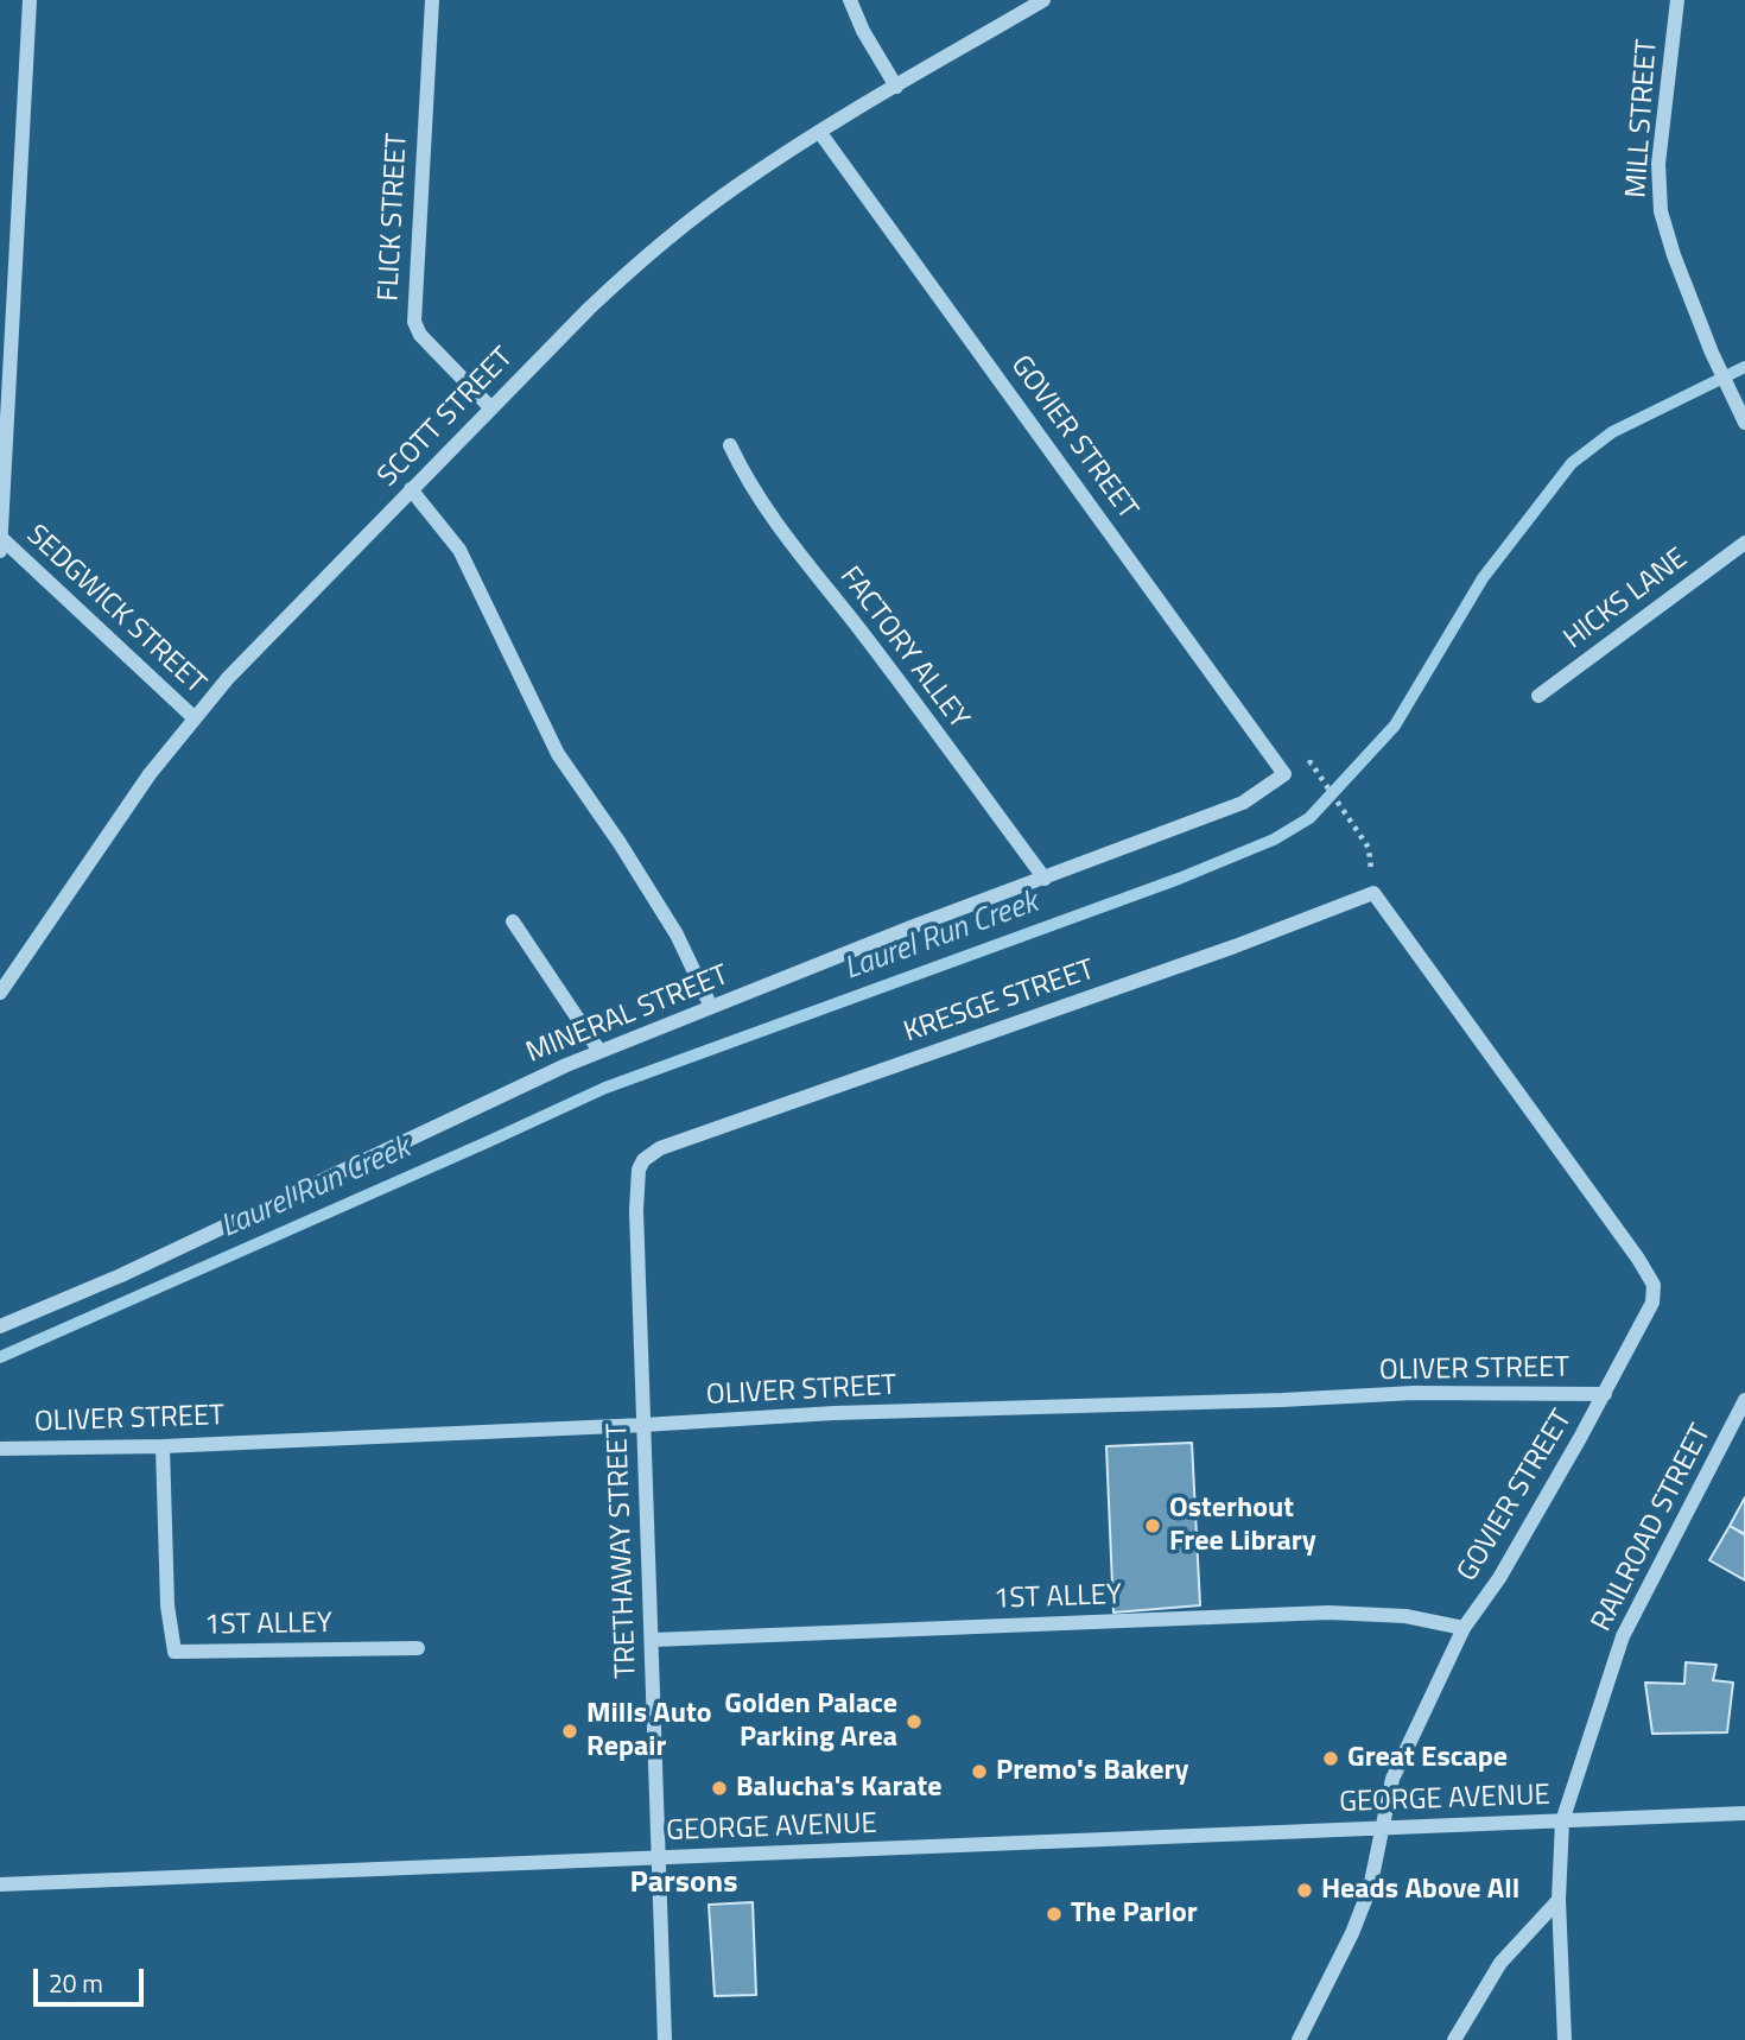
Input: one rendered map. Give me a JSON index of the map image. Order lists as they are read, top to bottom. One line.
{"streets":{"street":["MILL STREET","FLICK STREET","SCOTT STREET","GOVIER STREET","HICKS LANE","SEDGWICK STREET","FACTORY ALLEY","KRESGE STREET","MINERAL STREET","OLIVER STREET","RAILROAD STREET","TRETHAWAY STREET","1ST ALLEY","GEORGE AVENUE"]},"crossings":[["FLICK STREET","SCOTT STREET"],["SCOTT STREET","GOVIER STREET"],["SCOTT STREET","SEDGWICK STREET"],["GOVIER STREET","KRESGE STREET"],["GOVIER STREET","MINERAL STREET"],["GOVIER STREET","OLIVER STREET"],["GOVIER STREET","1ST ALLEY"],["GOVIER STREET","GEORGE AVENUE"],["FACTORY ALLEY","MINERAL STREET"],["KRESGE STREET","TRETHAWAY STREET"],["OLIVER STREET","TRETHAWAY STREET"],["OLIVER STREET","1ST ALLEY"],["RAILROAD STREET","GEORGE AVENUE"],["TRETHAWAY STREET","1ST ALLEY"],["TRETHAWAY STREET","GEORGE AVENUE"]],"districts":["Parsons"],"water":["Laurel Run Creek"],"places":["Osterhout Free Library","Golden Palace Parking Area","Mills Auto Repair","Great Escape","Premo's Bakery","Balucha's Karate","Heads Above All","The Parlor"],"scale_bar":"20 m"}
